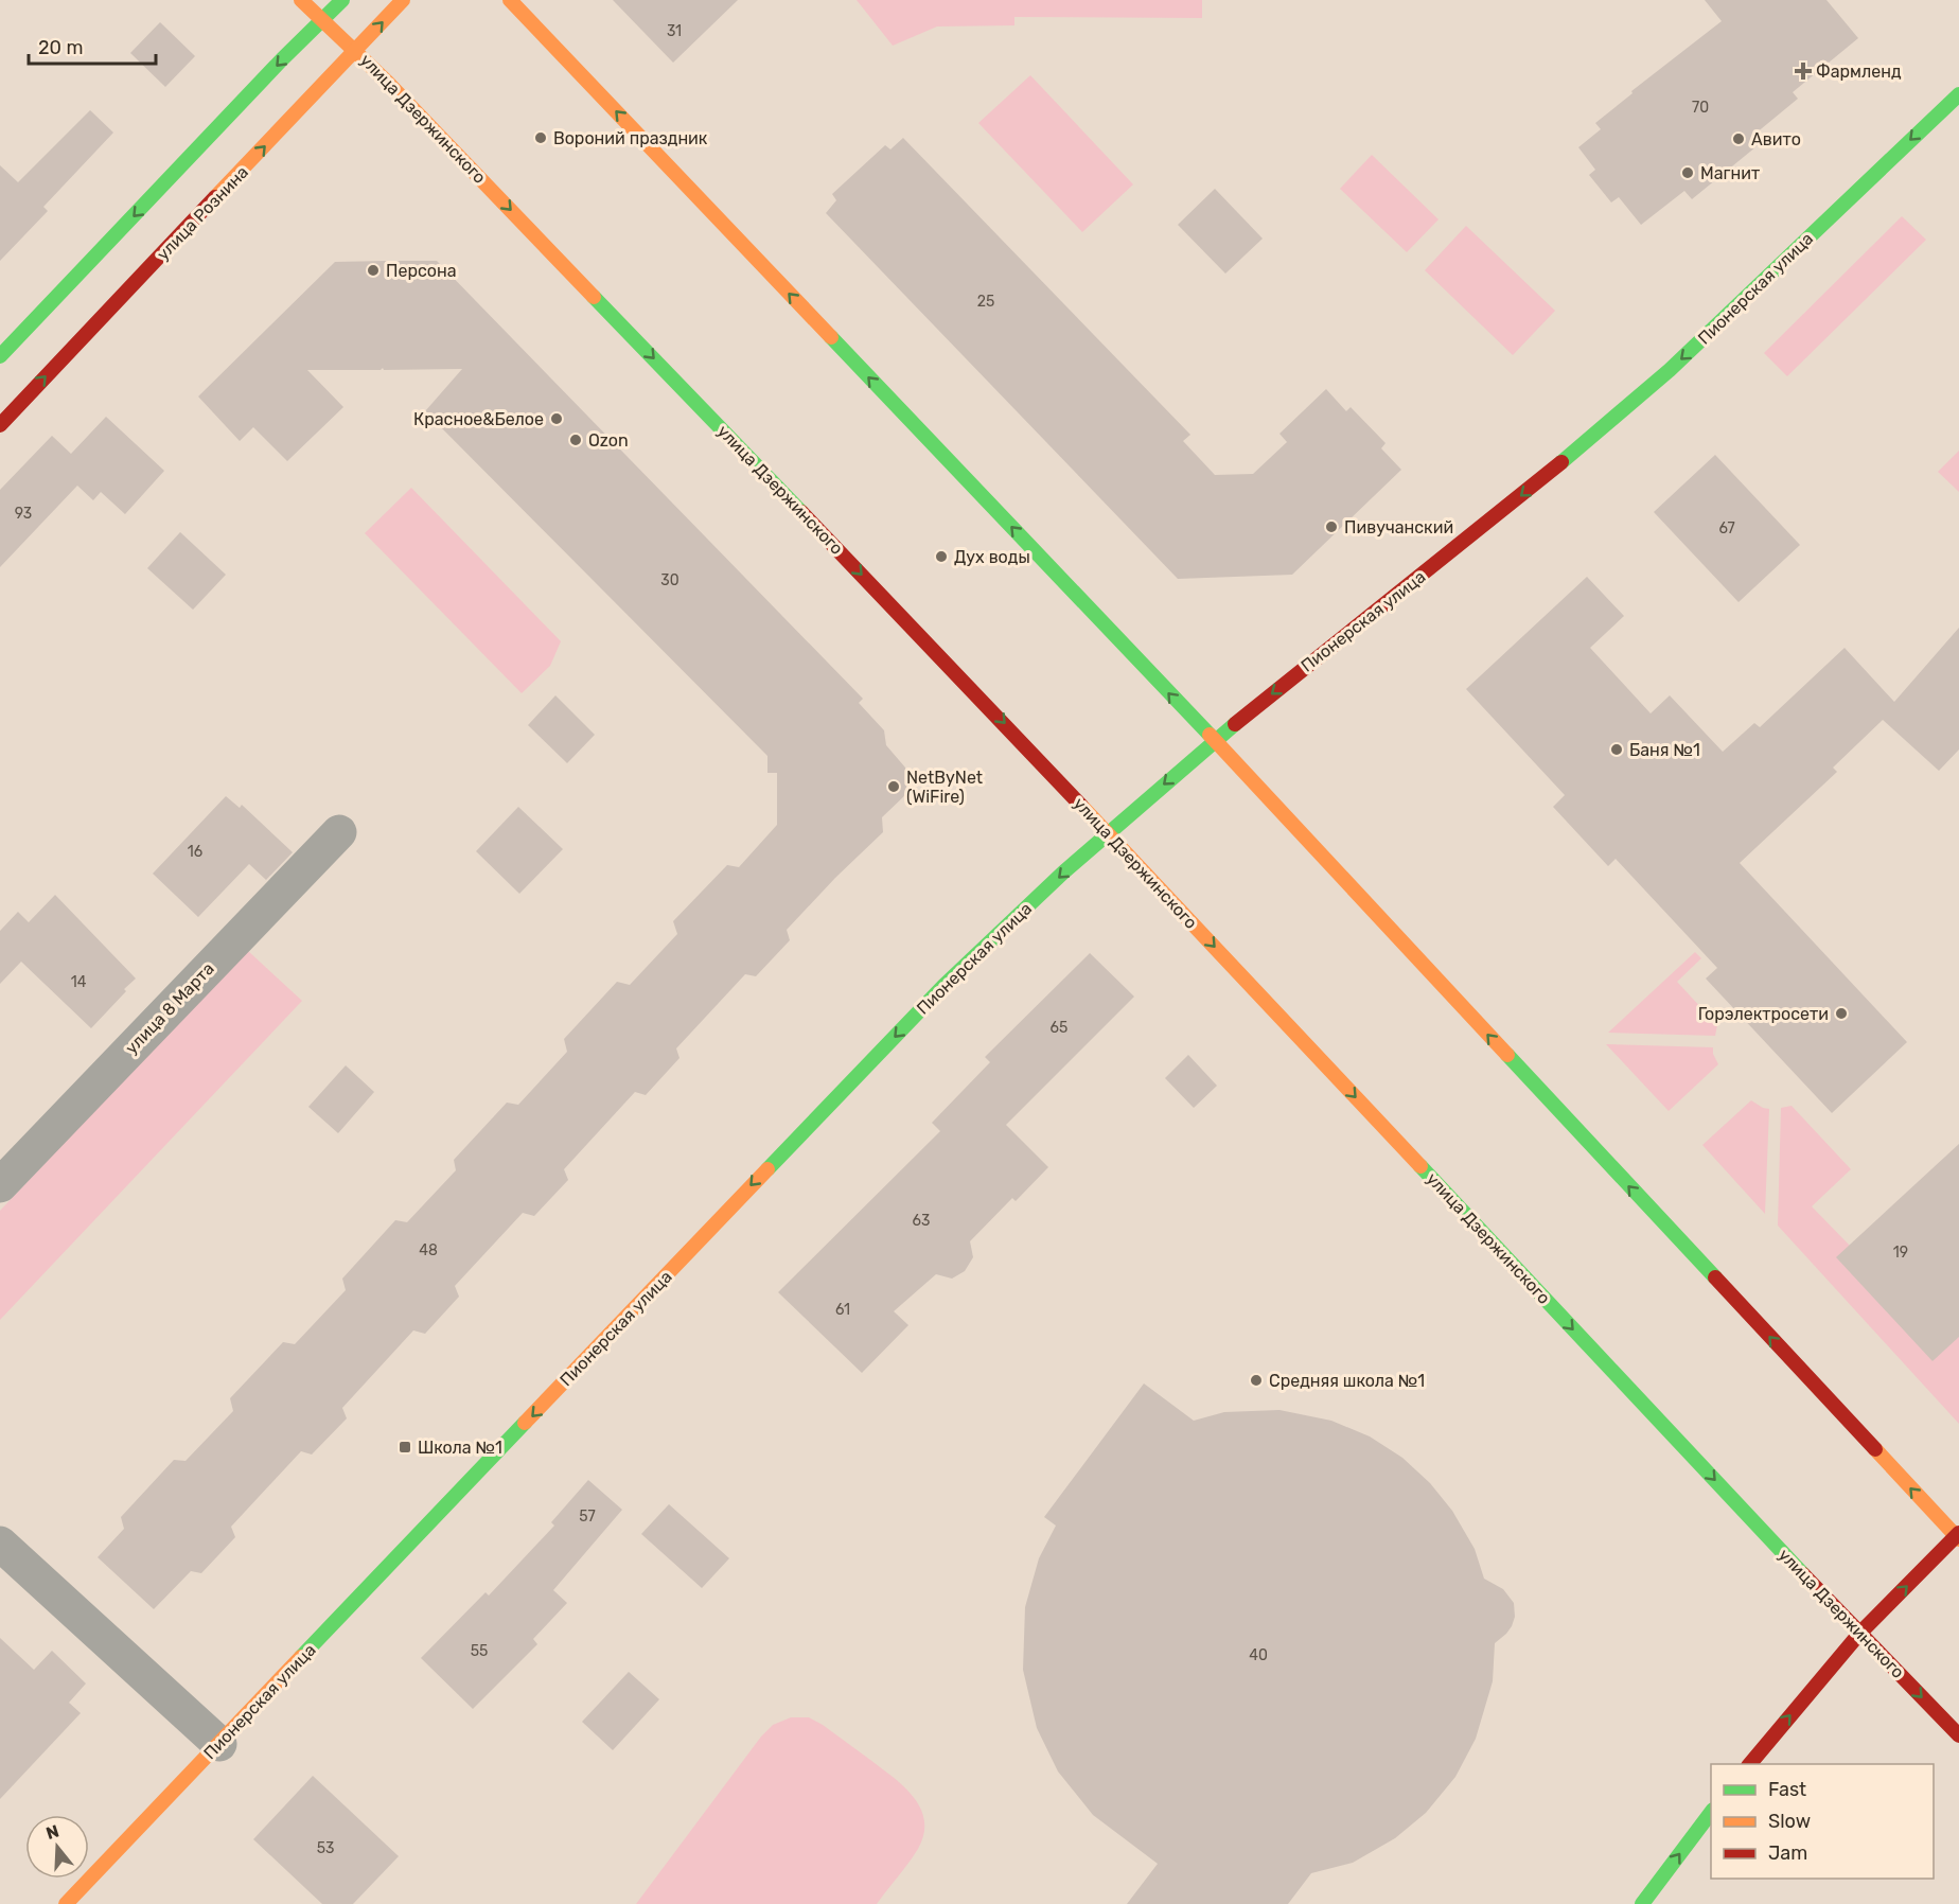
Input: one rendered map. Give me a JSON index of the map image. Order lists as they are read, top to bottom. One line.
{"streets":{"main road":["улица Дзержинского","улица Рознина","Пионерская улица"],"street":["улица 8 Марта"]},"crossings":[["улица Дзержинского","улица Рознина"],["улица Дзержинского","Пионерская улица"]],"one_way":["улица Дзержинского","Пионерская улица"],"places":{"health":["Фармленд"],"other":["Вороний праздник","Авито","Магнит","Персона","Красное&Белое","Ozon","Пивучанский","Дух воды","Баня №1","NetByNet (WiFire)","Горэлектросети","Средняя школа №1"],"transit":["Школа №1"]},"house_numbers":["31","70","25","93","67","30","16","14","65","63","48","19","61","57","55","40","53"],"legend":["Fast","Slow","Jam"],"scale_bar":"20 m","north":"top"}
